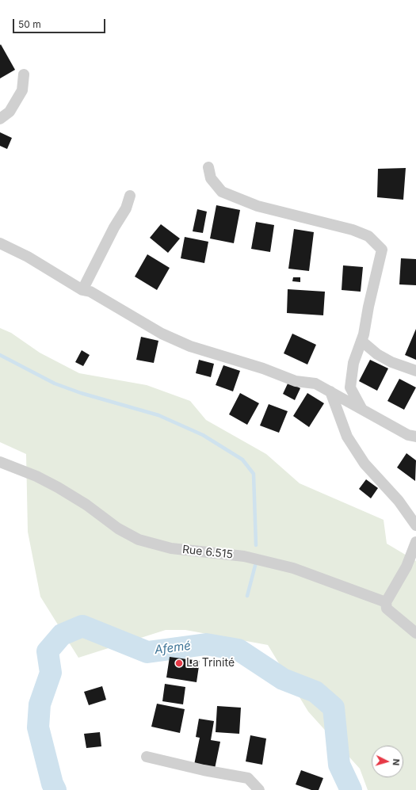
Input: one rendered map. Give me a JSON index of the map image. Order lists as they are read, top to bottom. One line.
{"streets":{"street":["Rue 6.515"]},"water":["Afemé"],"places":["La Trinité"],"scale_bar":"50 m","north":"right"}
